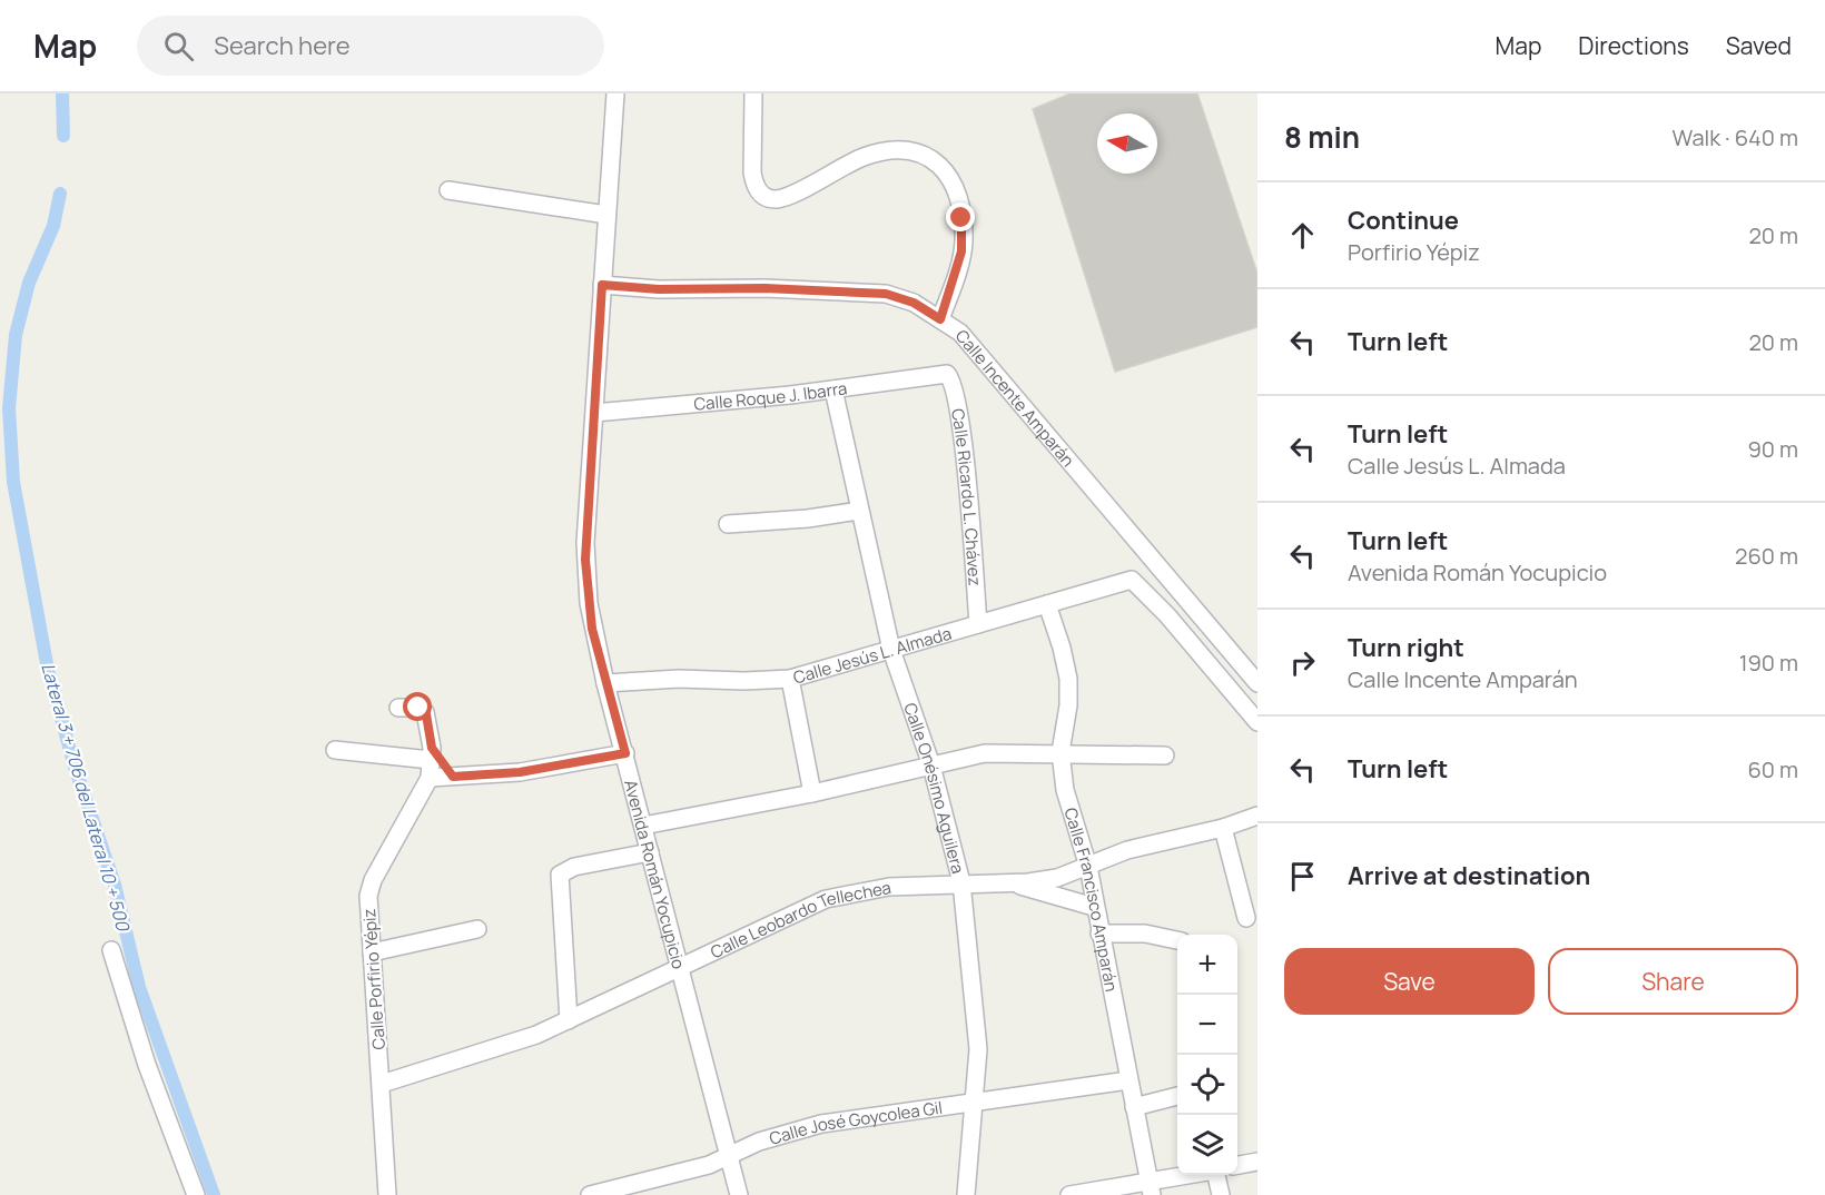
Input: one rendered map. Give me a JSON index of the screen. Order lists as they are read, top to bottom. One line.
{"streets":{"street":["Calle Roque J. Ibarra","Calle Incente Amparán","Calle Ricardo L. Chávez","Calle Jesús L. Almada","Calle Onésimo Aguilera","Avenida Román Yocupicio","Calle Francisco Amparán","Calle Leobardo Tellechea","Calle Porfirio Yépiz","Calle José Goycolea Gil"]},"crossings":[["Calle Roque J. Ibarra","Calle Ricardo L. Chávez"],["Calle Roque J. Ibarra","Calle Onésimo Aguilera"],["Calle Roque J. Ibarra","Avenida Román Yocupicio"],["Calle Incente Amparán","Avenida Román Yocupicio"],["Calle Ricardo L. Chávez","Calle Jesús L. Almada"],["Calle Jesús L. Almada","Calle Onésimo Aguilera"],["Calle Jesús L. Almada","Avenida Román Yocupicio"],["Calle Jesús L. Almada","Calle Francisco Amparán"],["Calle Onésimo Aguilera","Calle Leobardo Tellechea"],["Calle Onésimo Aguilera","Calle José Goycolea Gil"],["Avenida Román Yocupicio","Calle Leobardo Tellechea"],["Avenida Román Yocupicio","Calle José Goycolea Gil"],["Calle Francisco Amparán","Calle Leobardo Tellechea"],["Calle Francisco Amparán","Calle José Goycolea Gil"],["Calle Leobardo Tellechea","Calle Porfirio Yépiz"]],"water":["Lateral 3 + 706 del Lateral 10 + 500"],"north":"left","page":{"header":"Map","search":"Search here","nav":["Map","Directions","Saved"],"heading":["8 min","Walk · 640 m"],"list":[["Continue","Porfirio Yépiz","20 m"],["Turn left","20 m"],["Turn left","Calle Jesús L. Almada","90 m"],["Turn left","Avenida Román Yocupicio","260 m"],["Turn right","Calle Incente Amparán","190 m"],["Turn left","60 m"],"Arrive at destination"],"buttons":["Save","Share"],"map_buttons":["+","−"]}}
